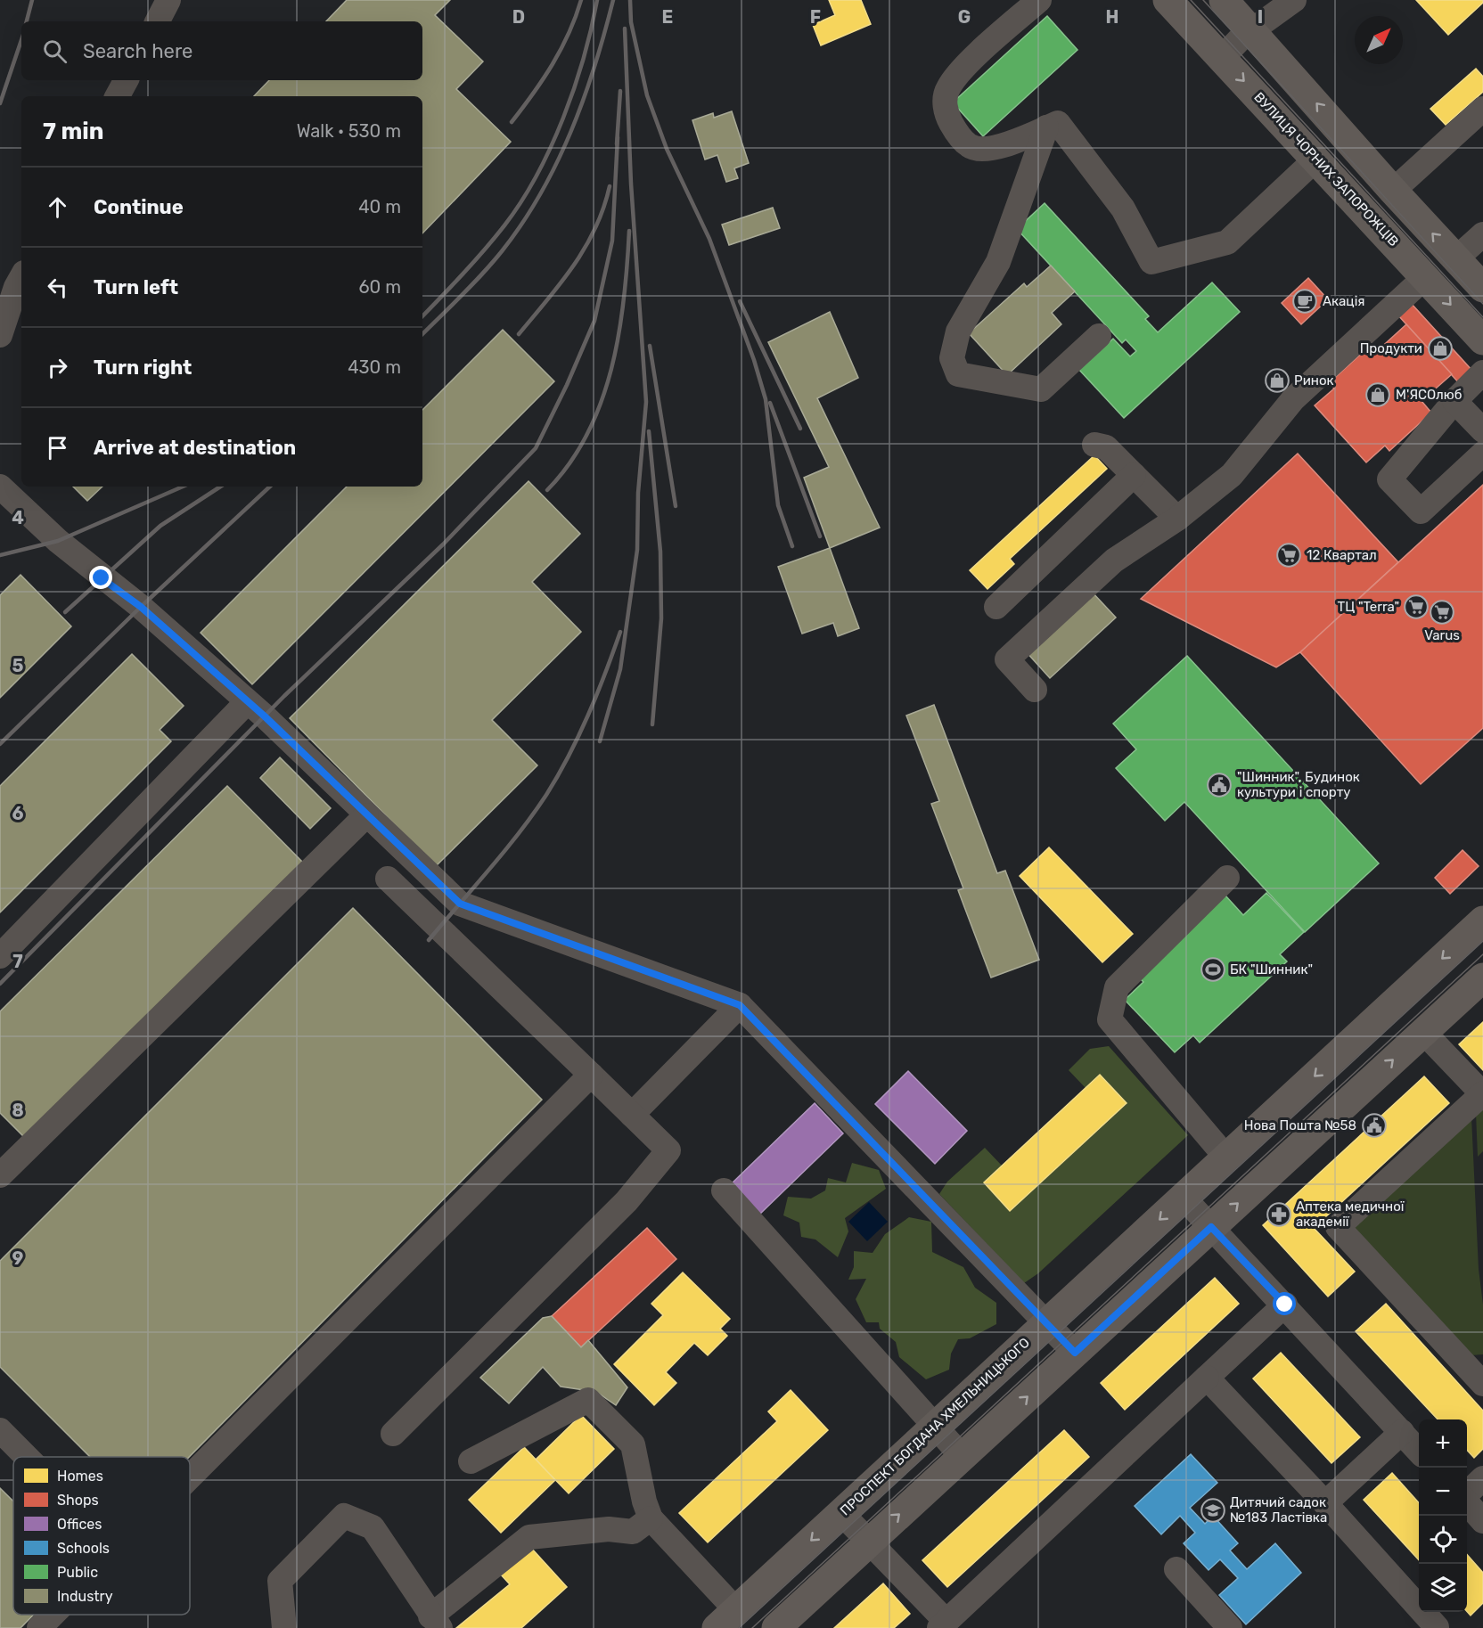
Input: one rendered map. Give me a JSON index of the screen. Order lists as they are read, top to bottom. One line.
{"streets":{"main road":["ВУЛИЦЯ ЧОРНИХ ЗАПОРОЖЦІВ","ПРОСПЕКТ БОГДАНА ХМЕЛЬНИЦЬКОГО"]},"places":{"cafe":["Акація"],"shop":["Продукти","Ринок","М'ЯСОлюб"],"supermarket":["12 Квартал","ТЦ \"Terra\"","Varus"],"public building":["\"Шинник\", Будинок культури і спорту","Нова Пошта №58"],"sports":["БК \"Шинник\""],"pharmacy":["Аптека медичної академії"],"school or university":["Дитячий садок №183 Ластівка"]},"legend":["Homes","Shops","Offices","Schools","Public","Industry"],"north":"top right","page":{"search":"Search here","heading":["7 min","Walk · 530 m"],"list":[["Continue","40 m"],["Turn left","60 m"],["Turn right","430 m"],"Arrive at destination"],"map_buttons":["+","−"]},"grid":{"columns":["D","E","F","G","H","I"],"rows":["4","5","6","7","8","9"]}}
